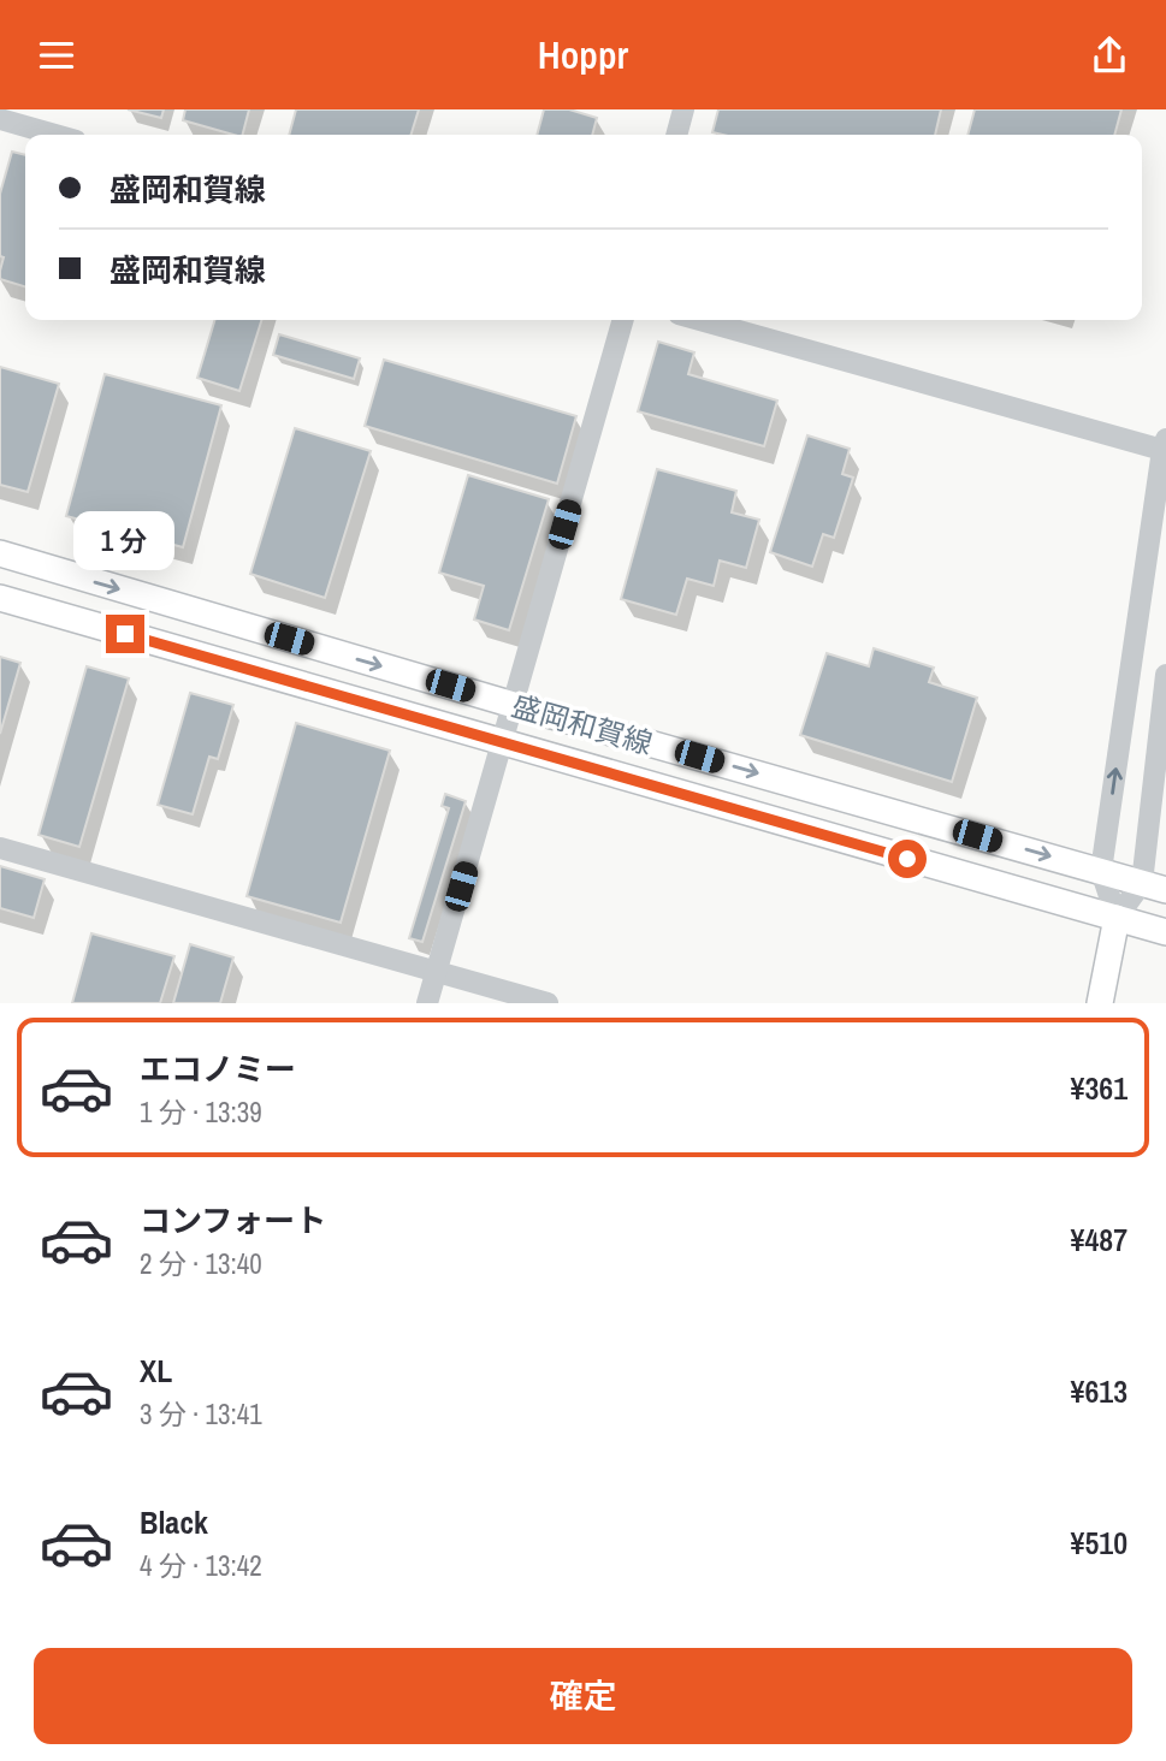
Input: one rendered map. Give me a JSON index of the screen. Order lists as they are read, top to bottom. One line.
{"streets":{"main road":["盛岡和賀線"]},"page":{"header":"Hoppr","banner":["盛岡和賀線","盛岡和賀線"],"bubble":"1 分","list":[{"name":"エコノミー","note":"1 分 · 13:39","value":"¥361"},{"name":"コンフォート","note":"2 分 · 13:40","value":"¥487"},{"name":"XL","note":"3 分 · 13:41","value":"¥613"},{"name":"Black","note":"4 分 · 13:42","value":"¥510"}],"buttons":"確定"}}
